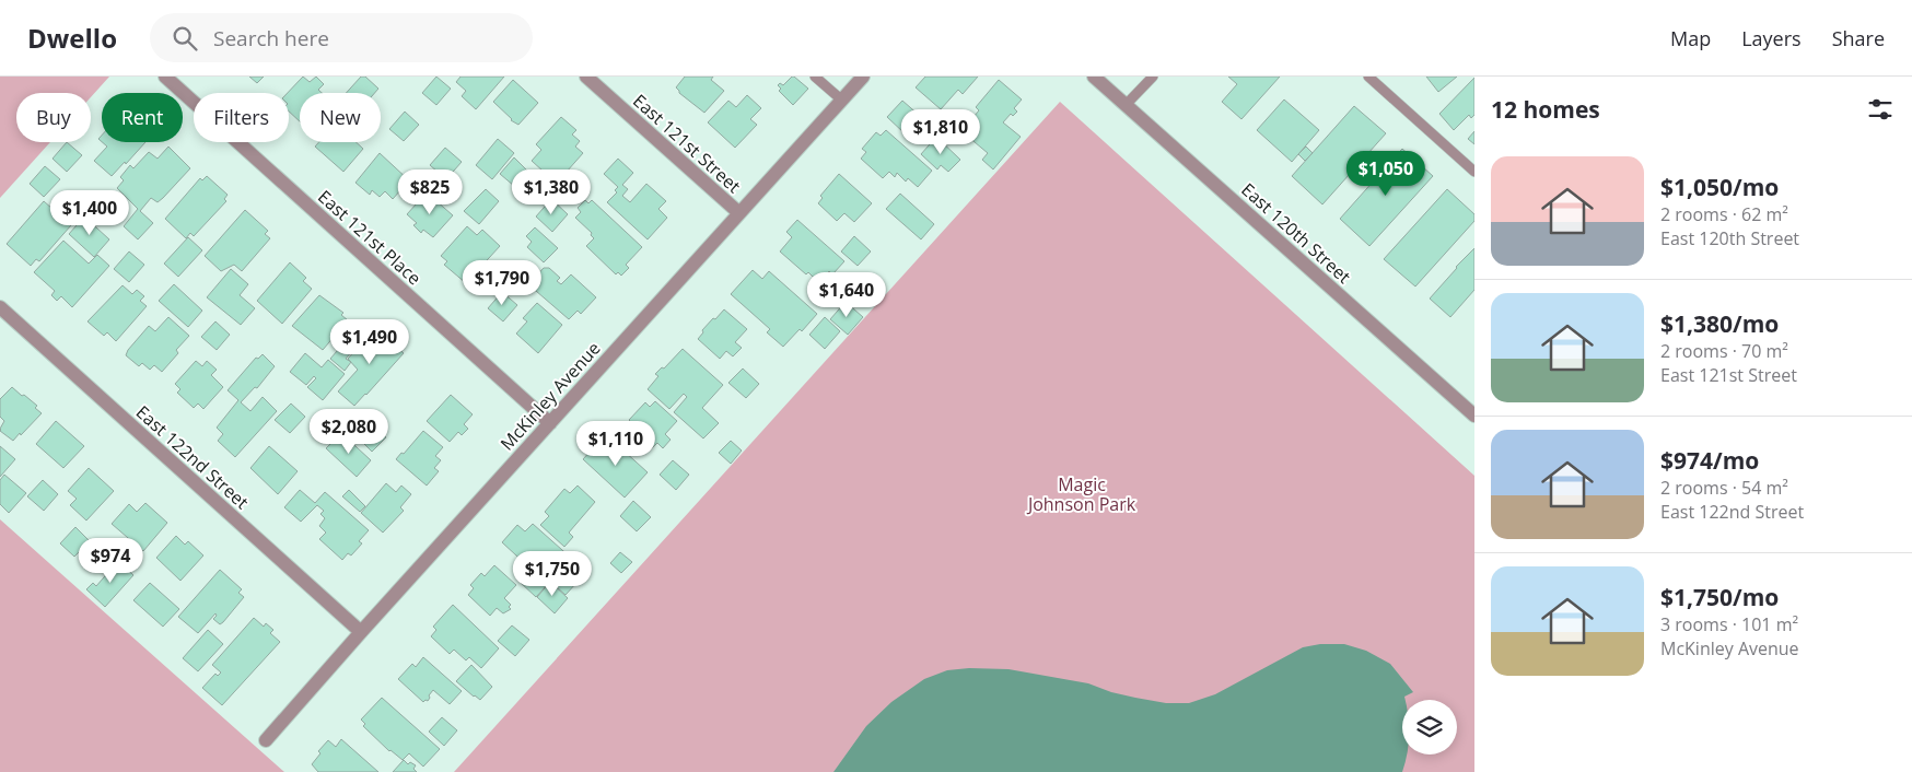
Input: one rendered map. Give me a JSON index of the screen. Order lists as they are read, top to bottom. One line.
{"streets":{"street":["East 121st Street","East 120th Street","East 121st Place","McKinley Avenue","East 122nd Street"]},"crossings":[["East 121st Street","McKinley Avenue"],["East 121st Place","McKinley Avenue"],["McKinley Avenue","East 122nd Street"]],"parks":["Magic Johnson Park"],"page":{"header":"Dwello","search":"Search here","nav":["Map","Layers","Share"],"heading":"12 homes","chip":["Buy","Rent","Filters","New"],"price":["$1,810","$1,050","$825","$1,380","$1,400","$1,790","$1,640","$1,490","$2,080","$1,110","$974","$1,750"],"list":[{"name":"$1,050/mo","note":"2 rooms · 62 m² · East 120th Street"},{"name":"$1,380/mo","note":"2 rooms · 70 m² · East 121st Street"},{"name":"$974/mo","note":"2 rooms · 54 m² · East 122nd Street"},{"name":"$1,750/mo","note":"3 rooms · 101 m² · McKinley Avenue"}]}}
